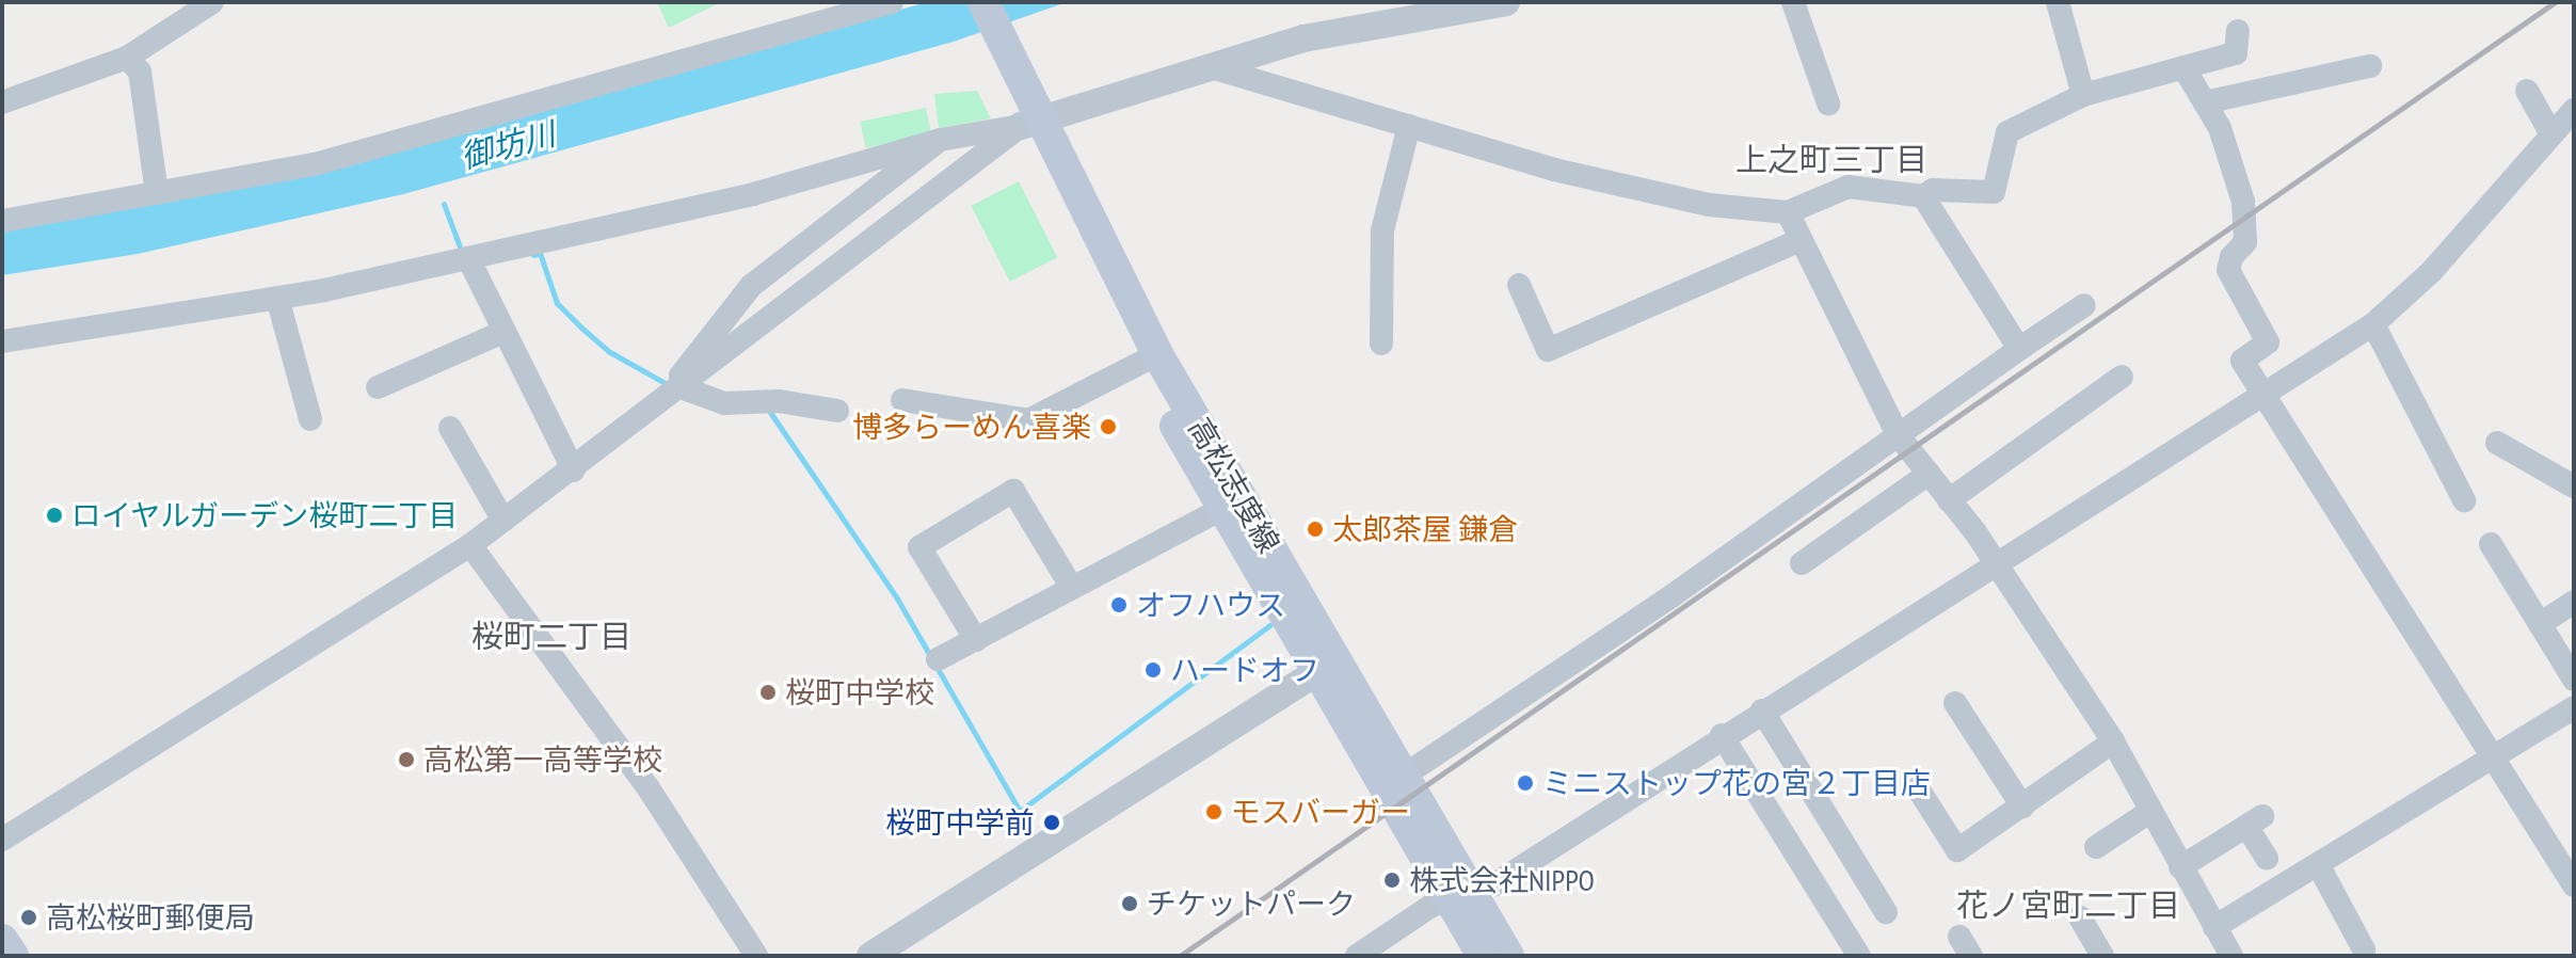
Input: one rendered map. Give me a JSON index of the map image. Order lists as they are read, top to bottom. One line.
{"streets":{"main road":["高松志度線"]},"districts":["上之町三丁目","桜町二丁目","花ノ宮町二丁目"],"water":["御坊川"],"places":["博多らーめん喜楽","ロイヤルガーデン桜町二丁目","太郎茶屋 鎌倉","オフハウス","ハードオフ","桜町中学校","高松第一高等学校","ミニストップ花の宮２丁目店","モスバーガー","桜町中学前","株式会社NIPPO","チケットパーク","高松桜町郵便局"]}
